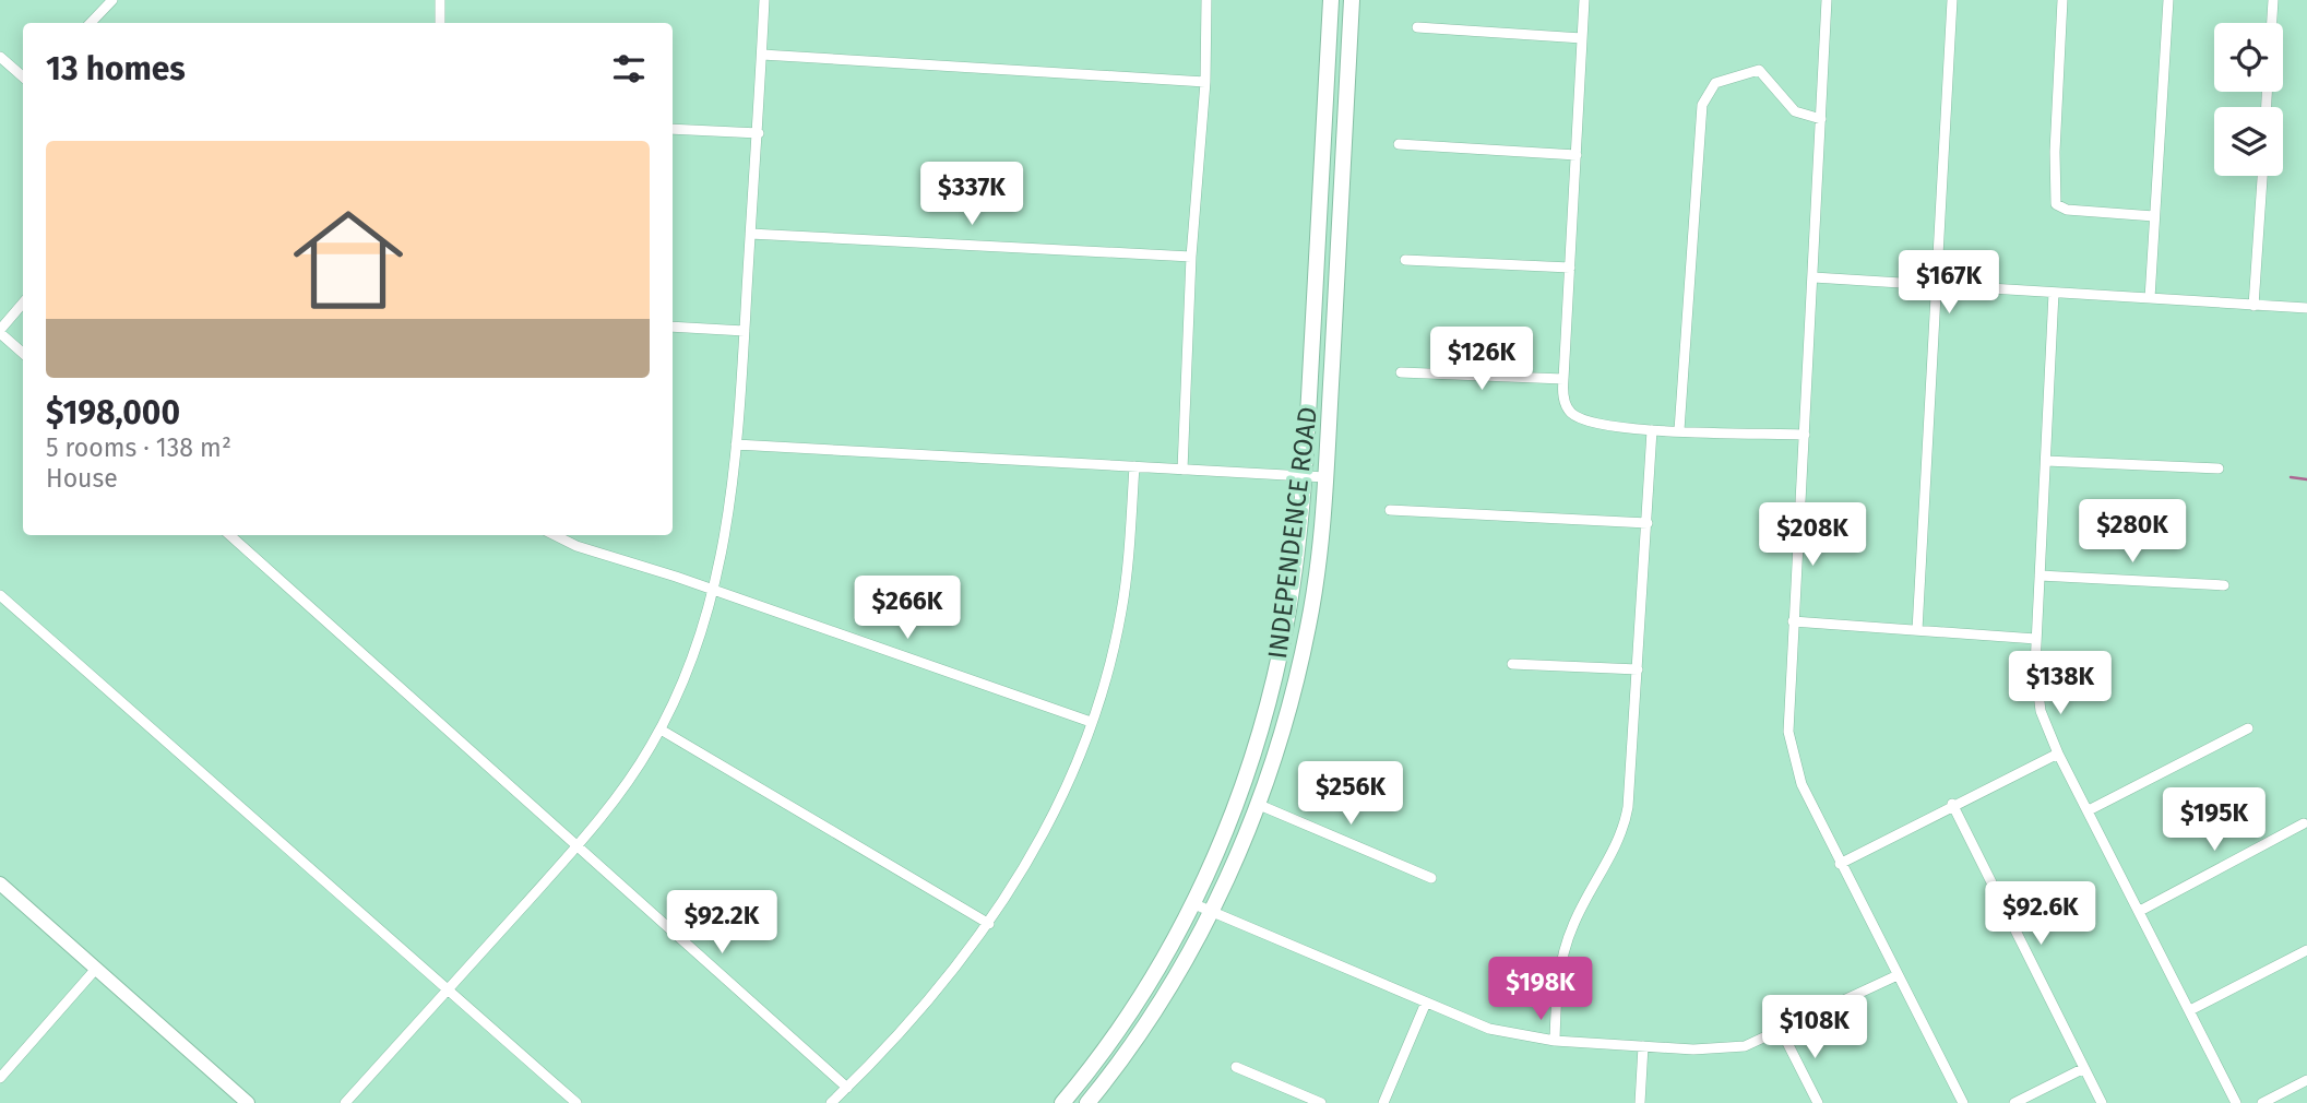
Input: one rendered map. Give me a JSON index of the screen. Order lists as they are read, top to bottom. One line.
{"streets":{"main road":["INDEPENDENCE ROAD"]},"page":{"heading":"13 homes","list":[{"name":"$198,000","note":"5 rooms · 138 m² · House"}],"price":["$337K","$167K","$126K","$280K","$208K","$266K","$138K","$256K","$195K","$92.6K","$92.2K","$198K","$108K"]}}
